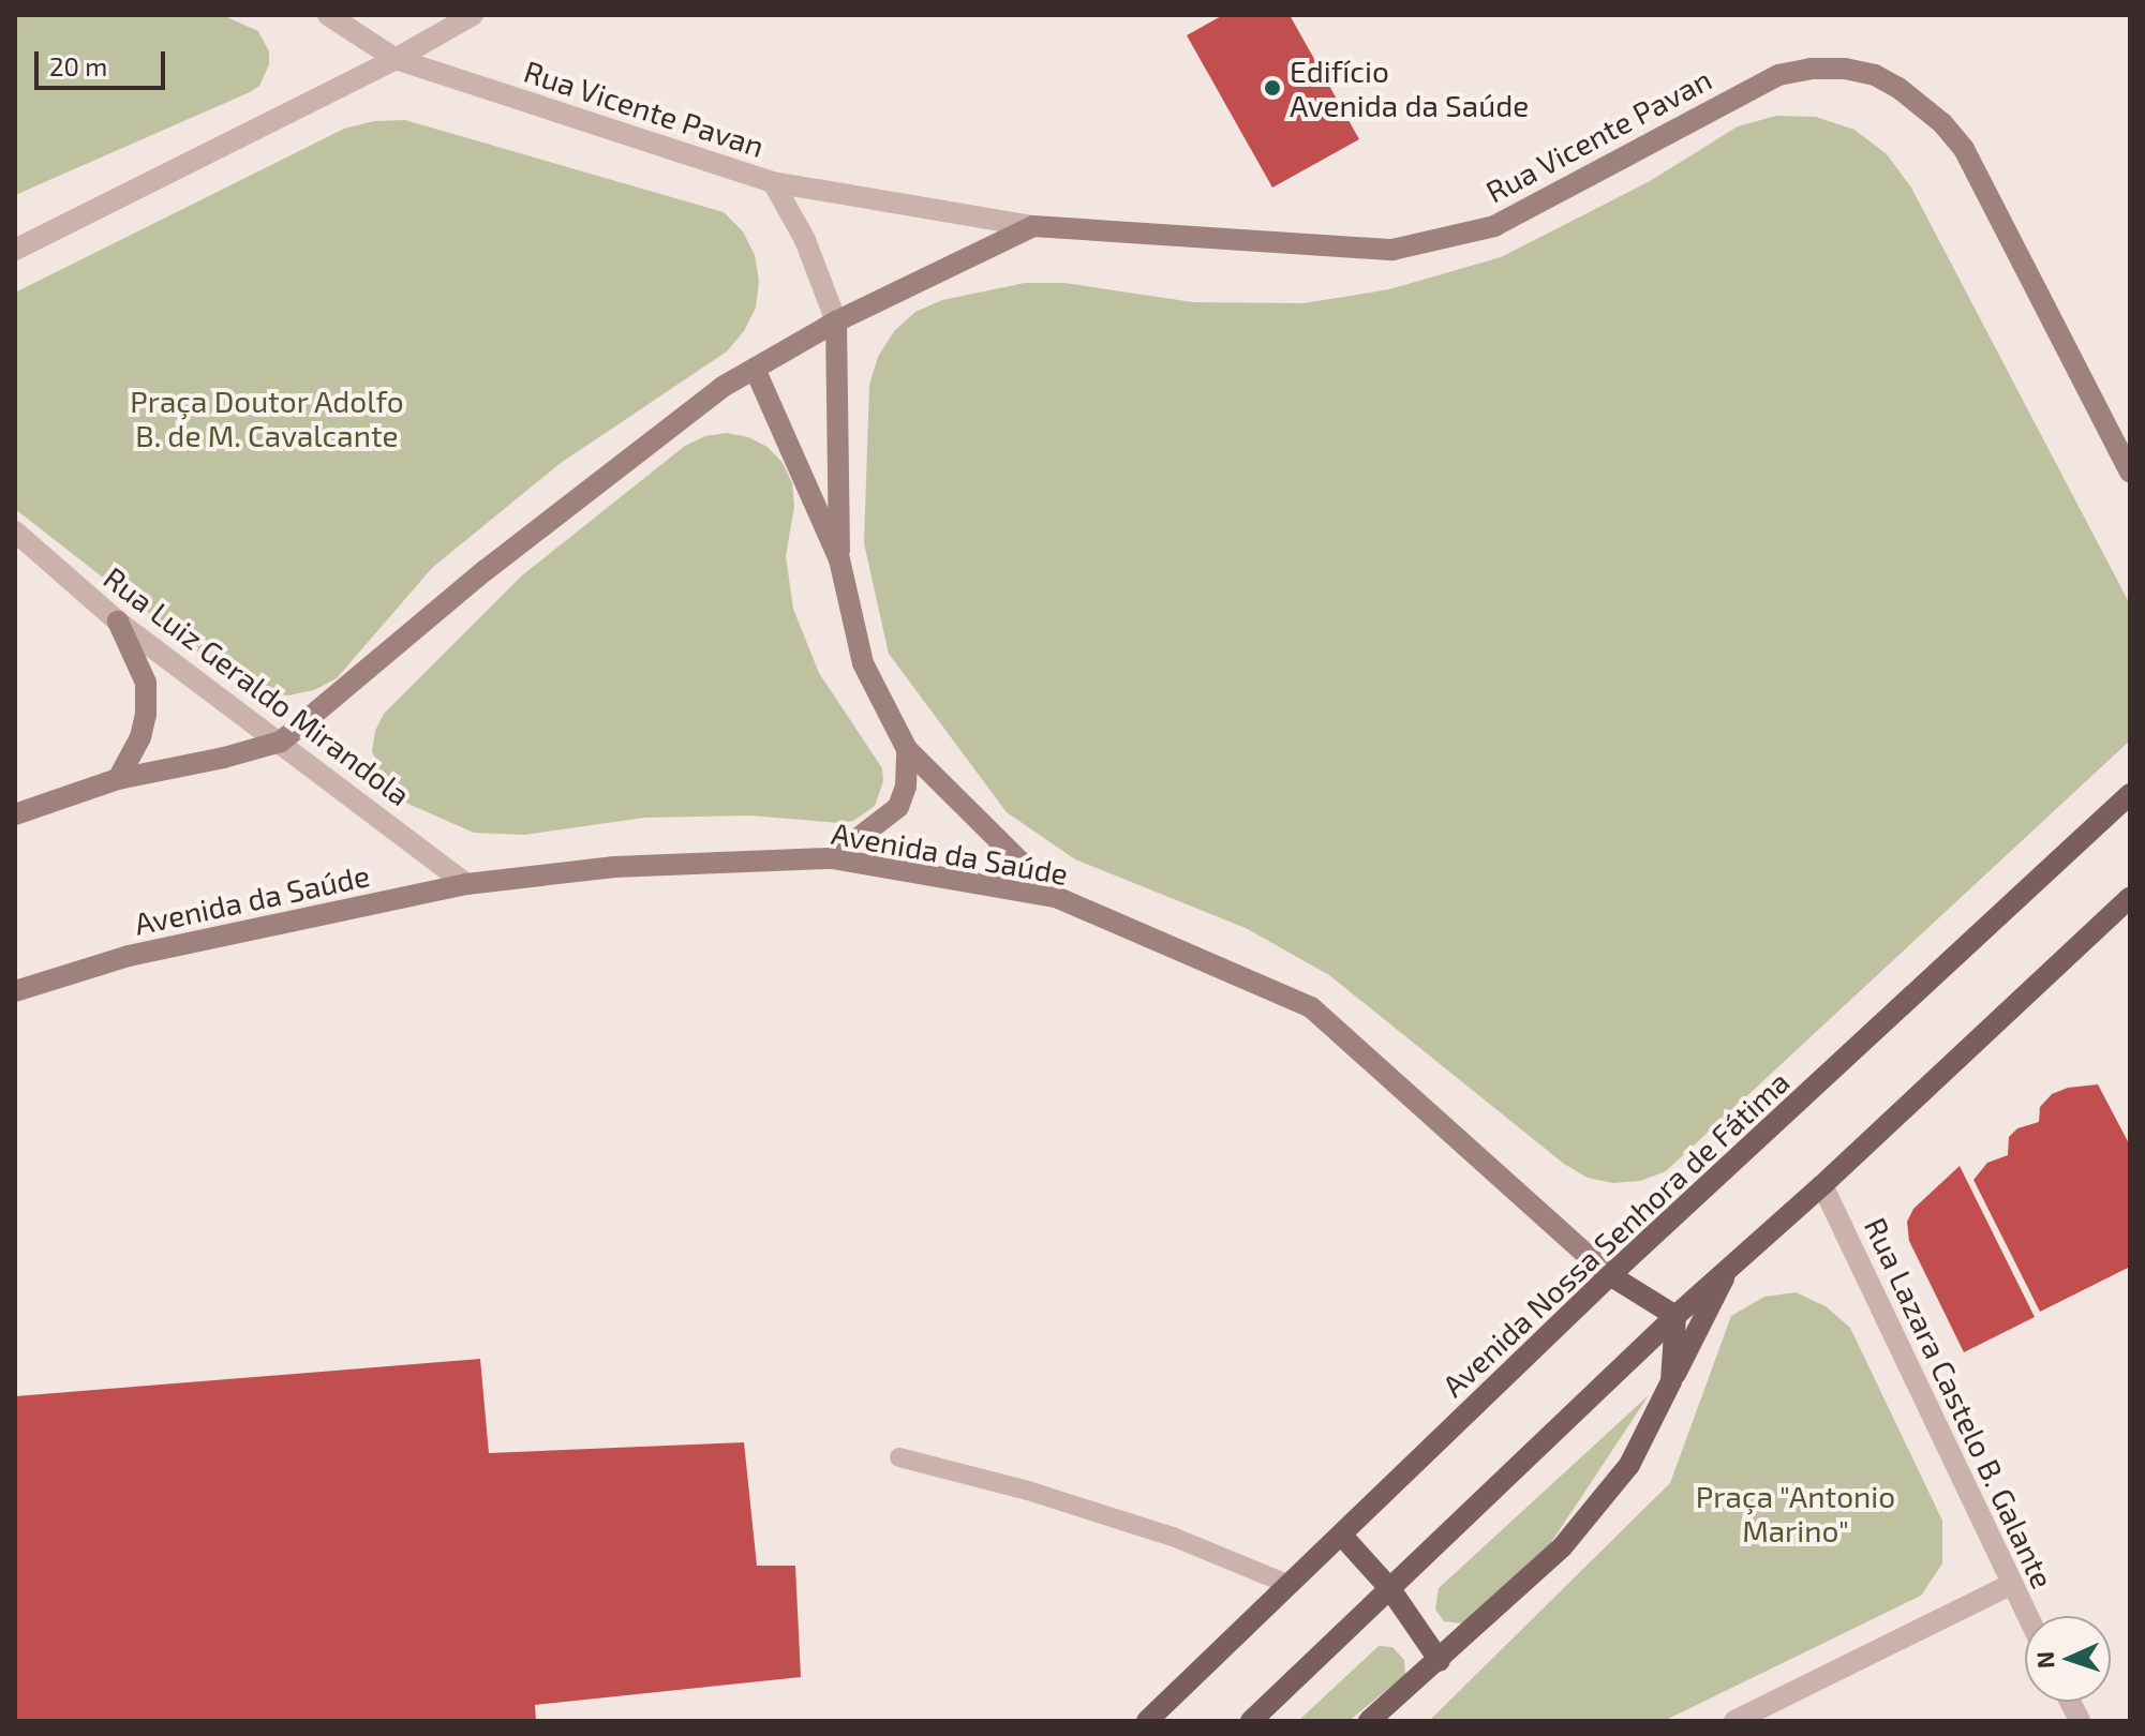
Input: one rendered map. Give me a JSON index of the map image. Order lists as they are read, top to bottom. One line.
{"streets":{"main road":["Rua Vicente Pavan","Avenida da Saúde","Avenida Nossa Senhora de Fátima"],"street":["Rua Luiz Geraldo Mirandola","Rua Lazara Castelo B. Galante"]},"crossings":[["Rua Luiz Geraldo Mirandola","Avenida da Saúde"],["Avenida da Saúde","Avenida Nossa Senhora de Fátima"]],"parks":["Praça Doutor Adolfo B. de M. Cavalcante","Praça \"Antonio Marino\""],"places":["Edifício Avenida da Saúde"],"scale_bar":"20 m","north":"left"}
